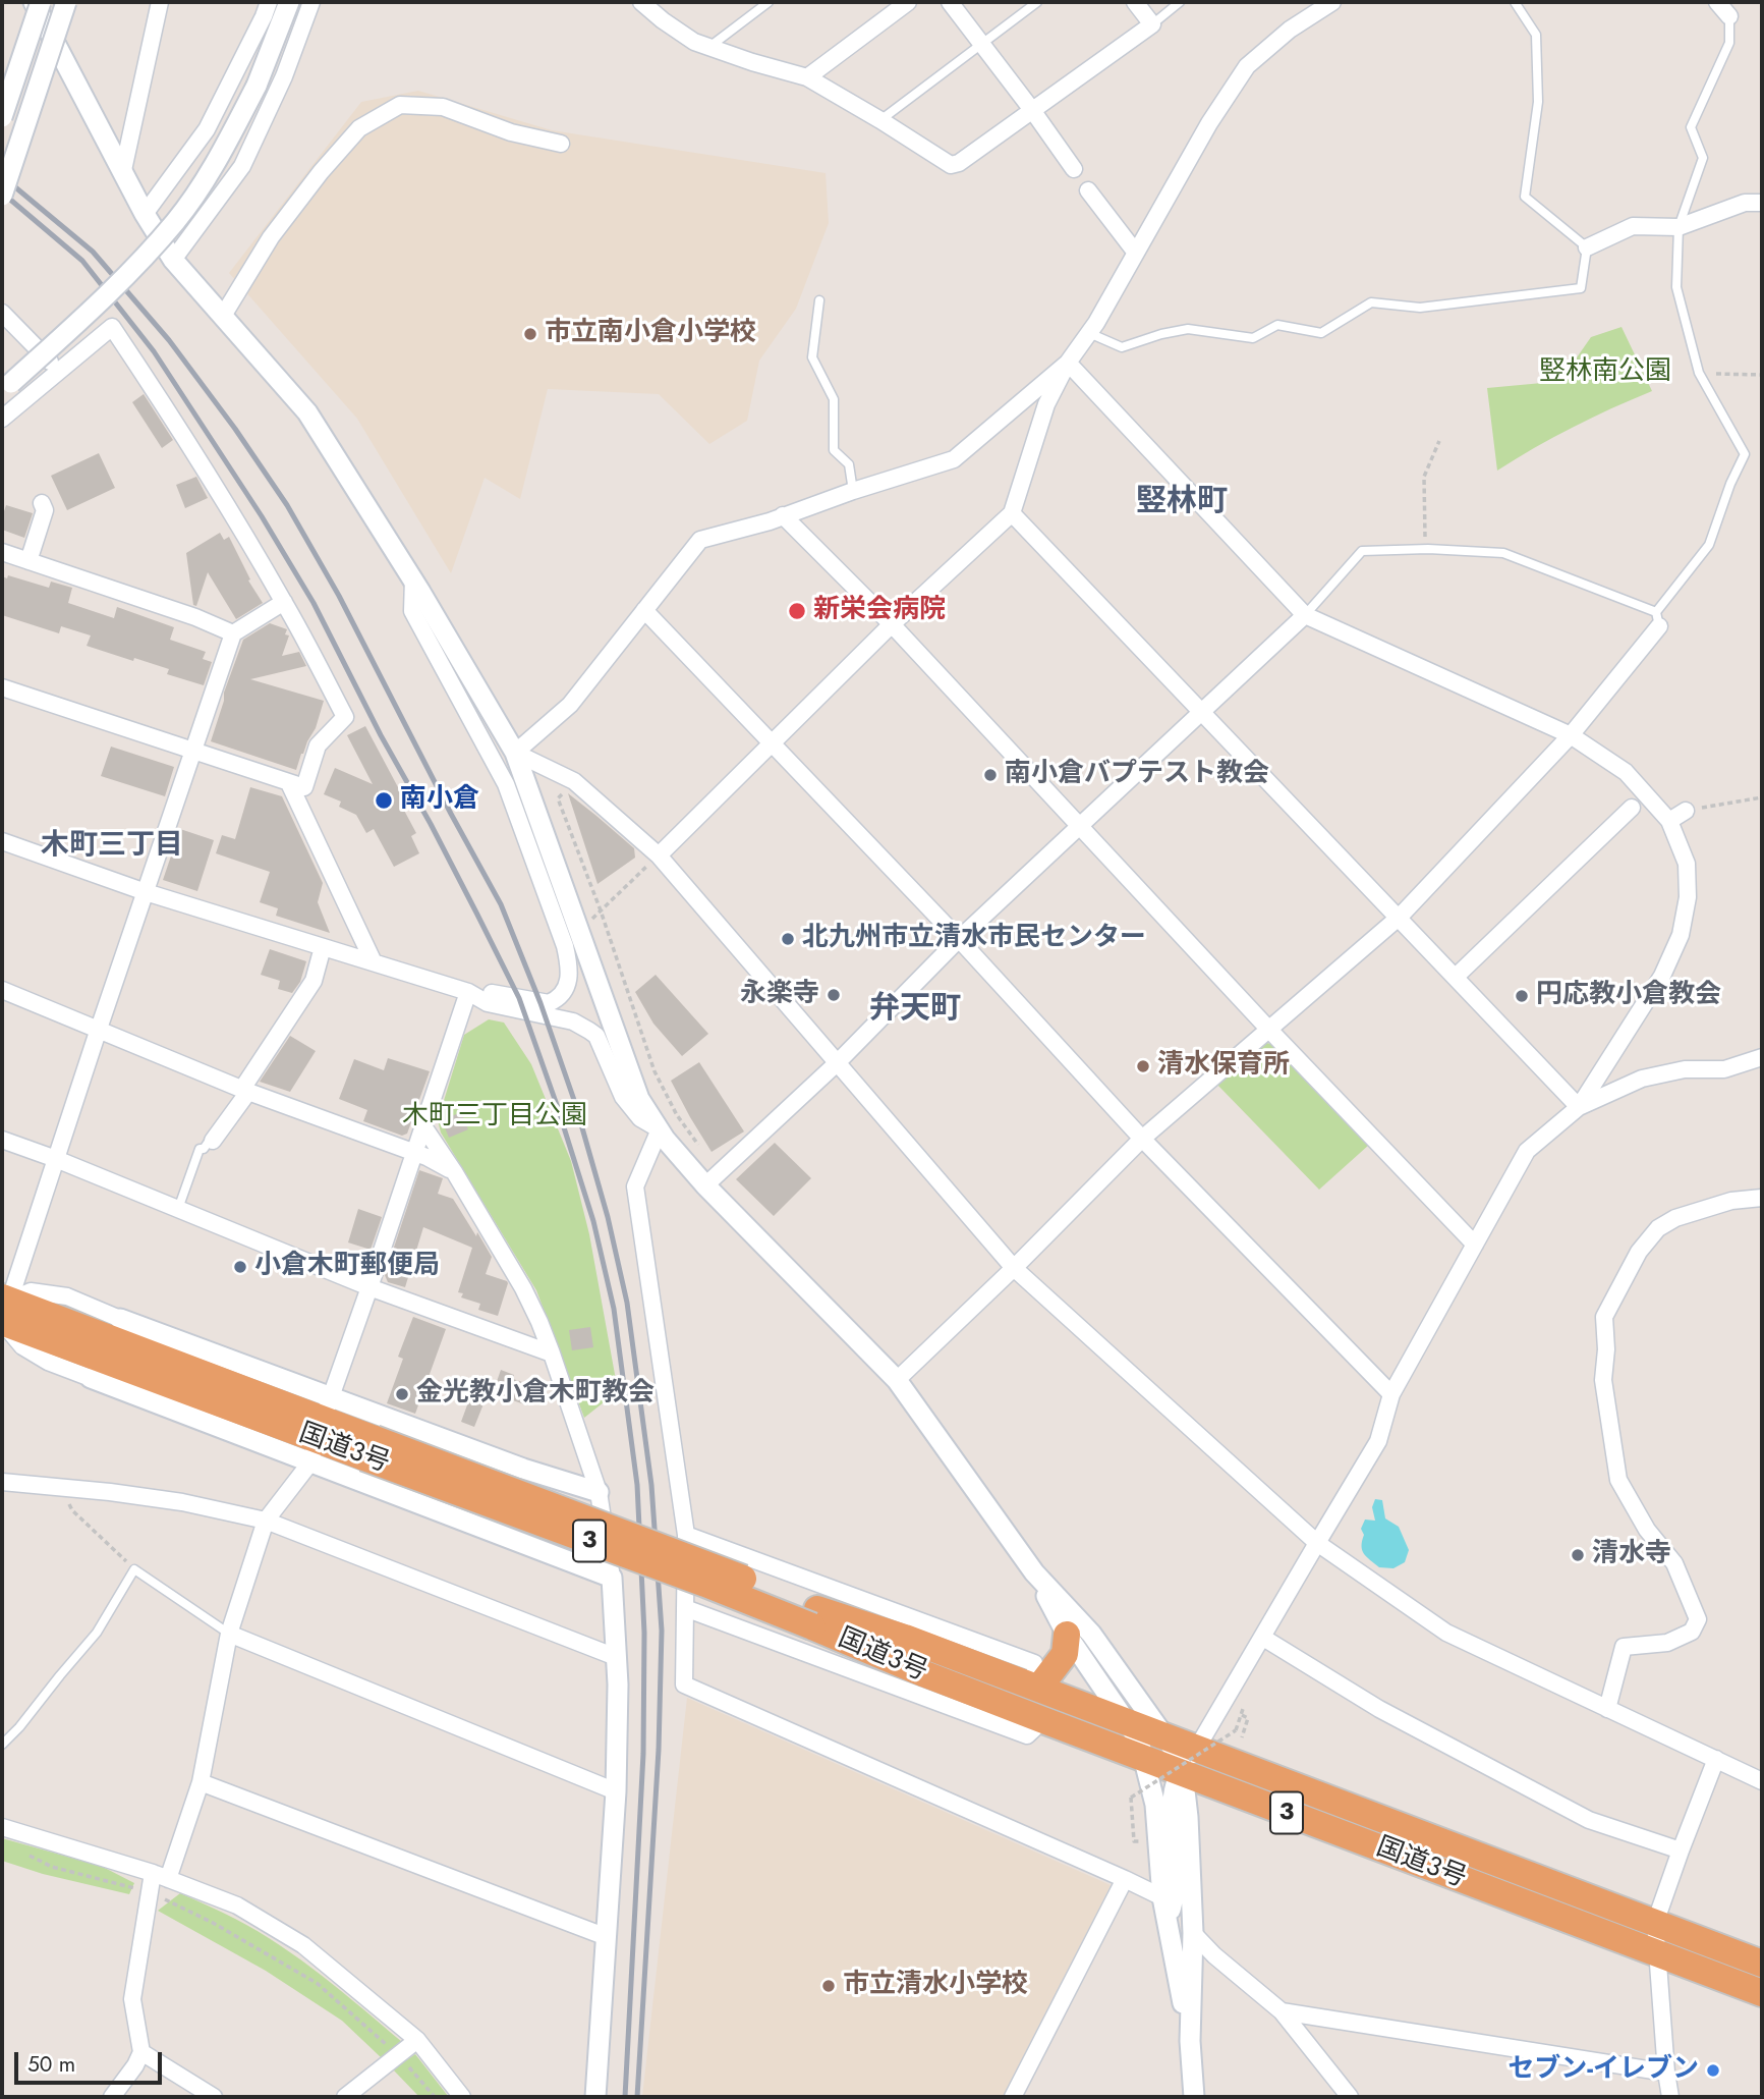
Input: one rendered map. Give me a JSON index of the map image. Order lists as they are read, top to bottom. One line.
{"streets":{"highway":["国道3号","3"]},"districts":["竪林町","木町三丁目","弁天町"],"parks":["竪林南公園","木町三丁目公園"],"places":["市立南小倉小学校","新栄会病院","南小倉バプテスト教会","南小倉","北九州市立清水市民センター","永楽寺","円応教小倉教会","清水保育所","小倉木町郵便局","金光教小倉木町教会","清水寺","市立清水小学校","セブン-イレブン"],"scale_bar":"50 m"}
